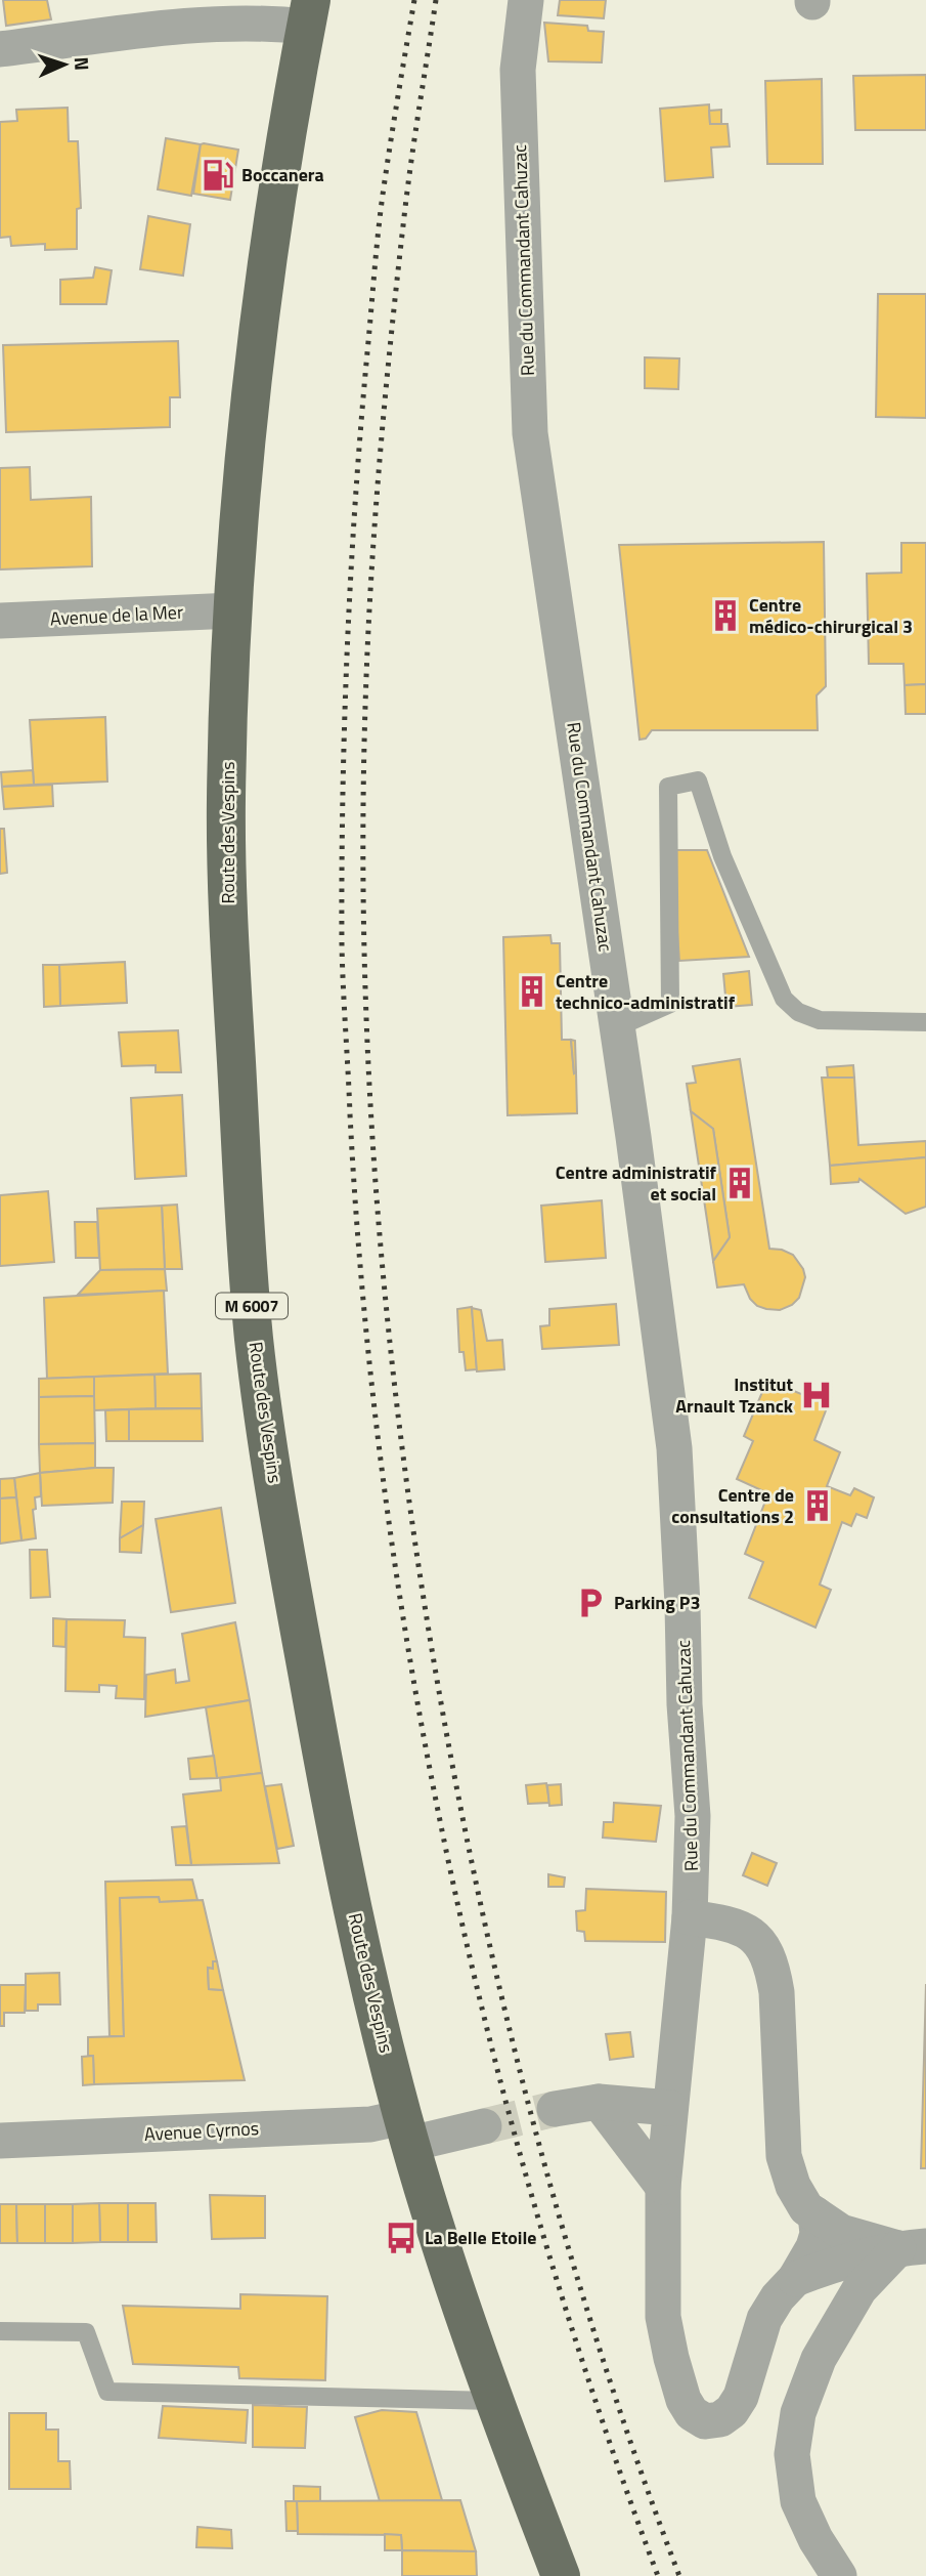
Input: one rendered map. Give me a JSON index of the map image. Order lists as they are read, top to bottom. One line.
{"streets":{"main road":["Route des Vespins","M 6007"],"street":["Rue du Commandant Cahuzac","Avenue de la Mer","Avenue Cyrnos"]},"crossings":[["Avenue de la Mer","Route des Vespins"],["Route des Vespins","Avenue Cyrnos"]],"places":{"fuel station":["Boccanera"],"building":["Centre médico-chirurgical 3","Centre technico-administratif","Centre administratif et social","Centre de consultations 2"],"hospital":["Institut Arnault Tzanck"],"parking":["Parking P3"],"bus stop":["La Belle Etoile"]},"north":"right"}
